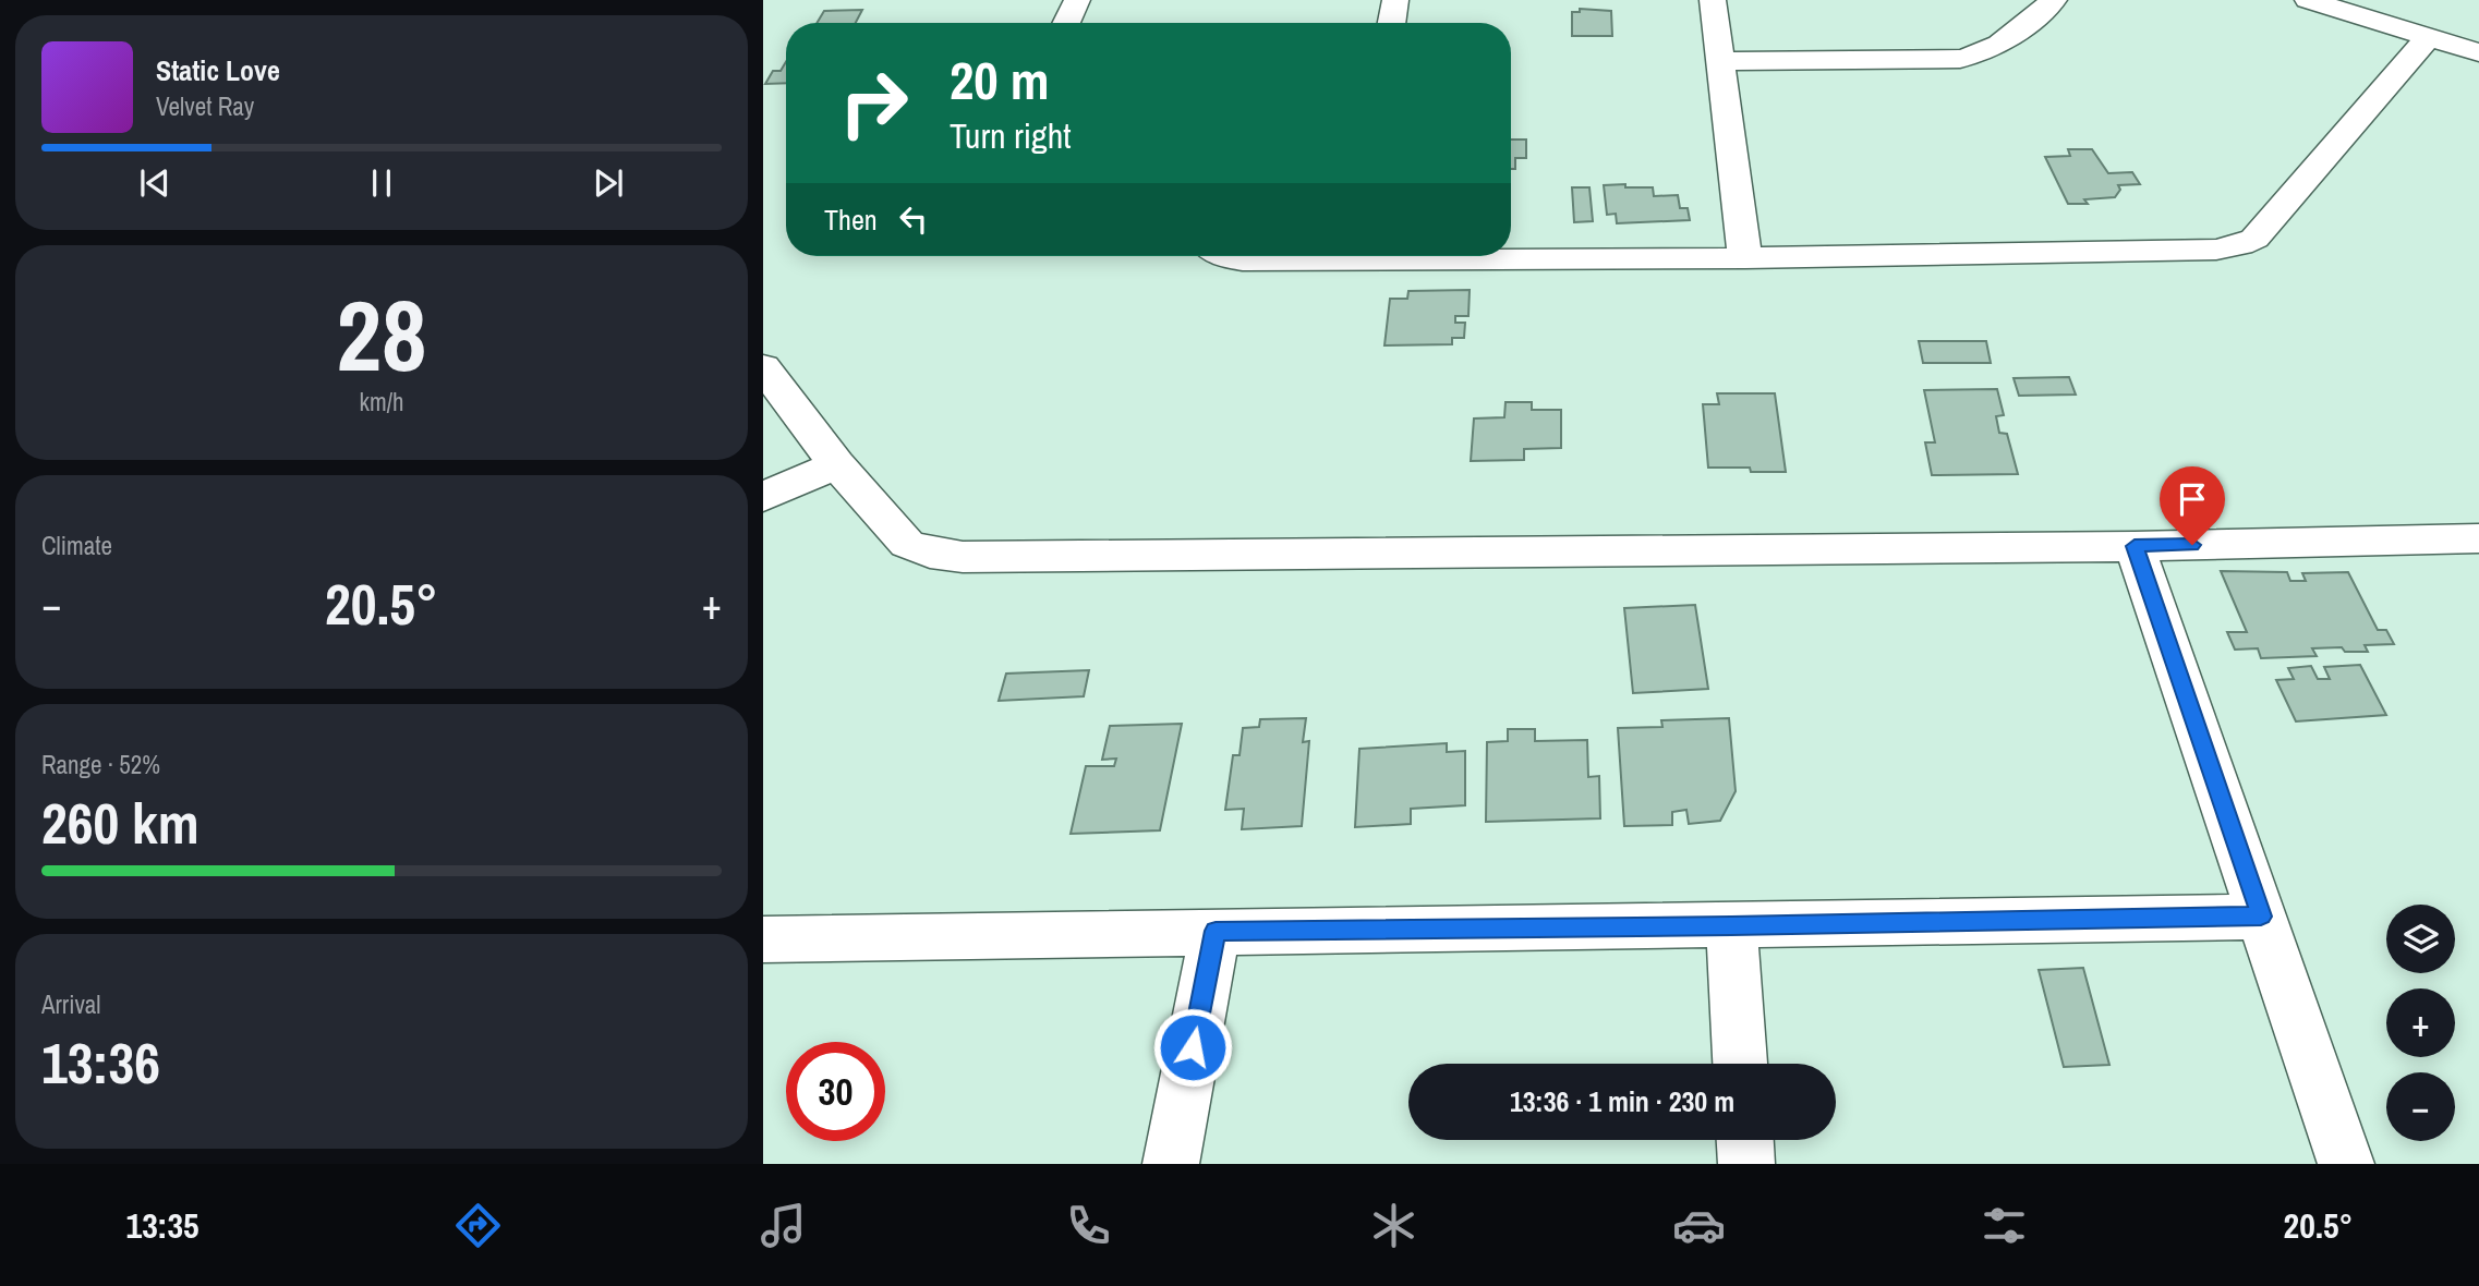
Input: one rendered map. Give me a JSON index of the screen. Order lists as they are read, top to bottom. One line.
{"page":{"turn":["20 m","Turn right"],"song":["Static Love","Velvet Ray"],"then":"Then","tile":[["28","km/h"],"Climate",["Range · 52%","260 km"],["Arrival","13:36"]],"heat":["−","20.5°","+"],"map_buttons":["+","−"],"limit":"30","trip":"13:36 · 1 min · 230 m","tabs":["13:35","20.5°"]}}
